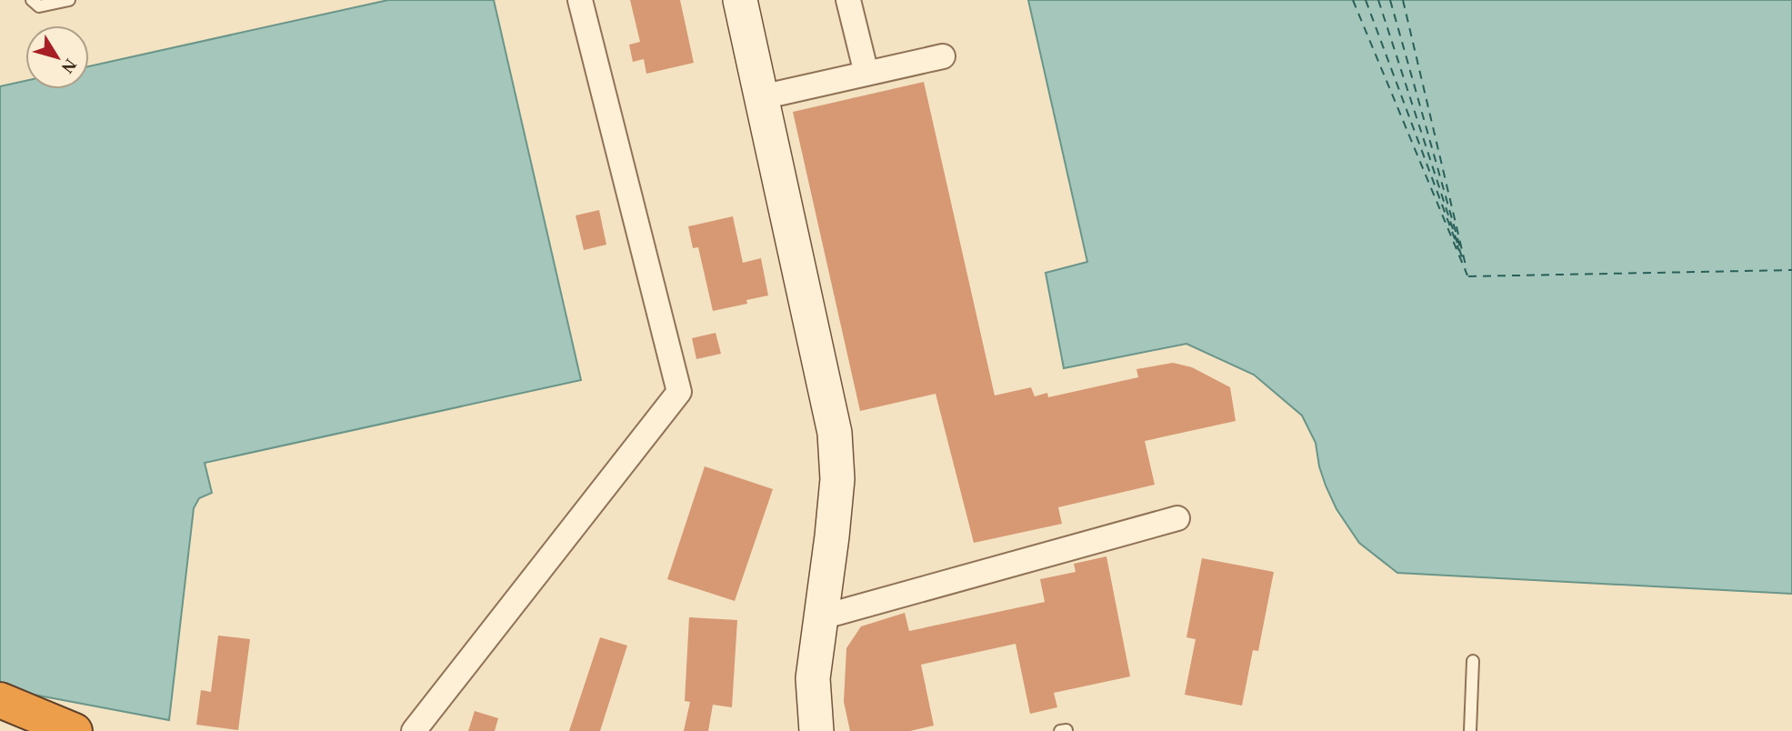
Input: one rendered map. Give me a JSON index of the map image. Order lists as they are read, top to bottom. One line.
{"north":"bottom right"}
